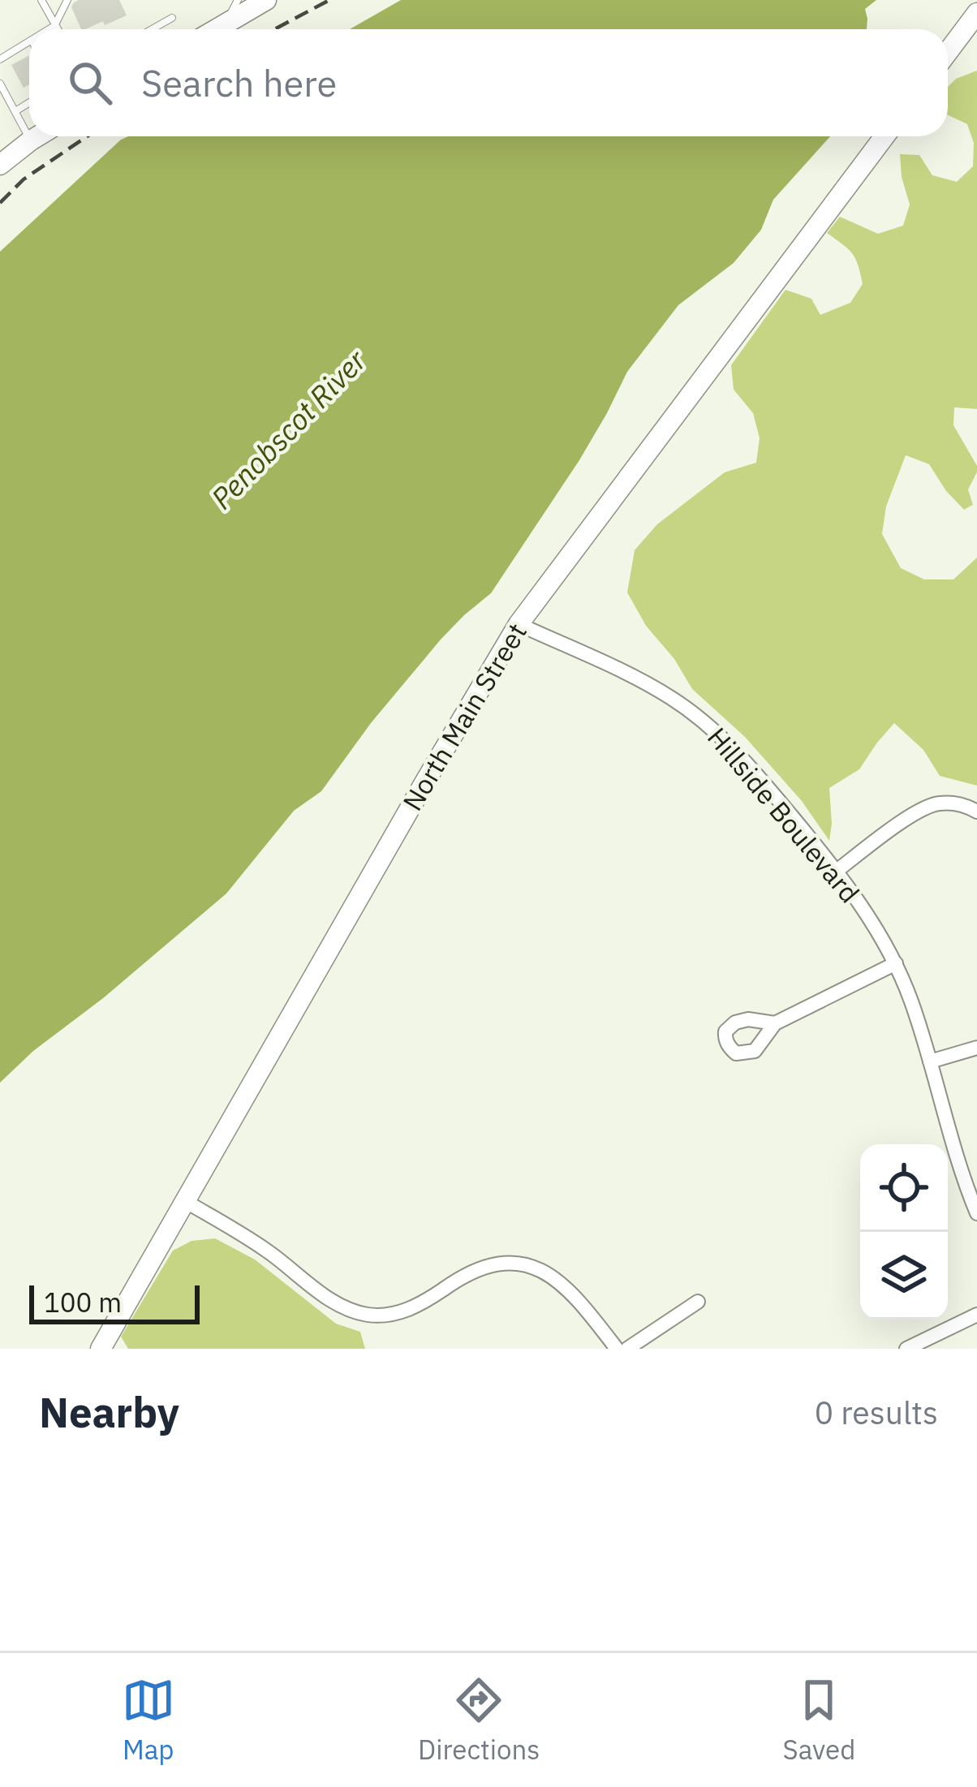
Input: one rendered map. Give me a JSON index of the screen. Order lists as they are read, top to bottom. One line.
{"streets":{"main road":["North Main Street"],"street":["Hillside Boulevard"]},"crossings":[["North Main Street","Hillside Boulevard"]],"water":["Penobscot River"],"scale_bar":"100 m","page":{"search":"Search here","scale":"100 m","heading":["Nearby","0 results"],"nav":["Map","Directions","Saved"]}}
